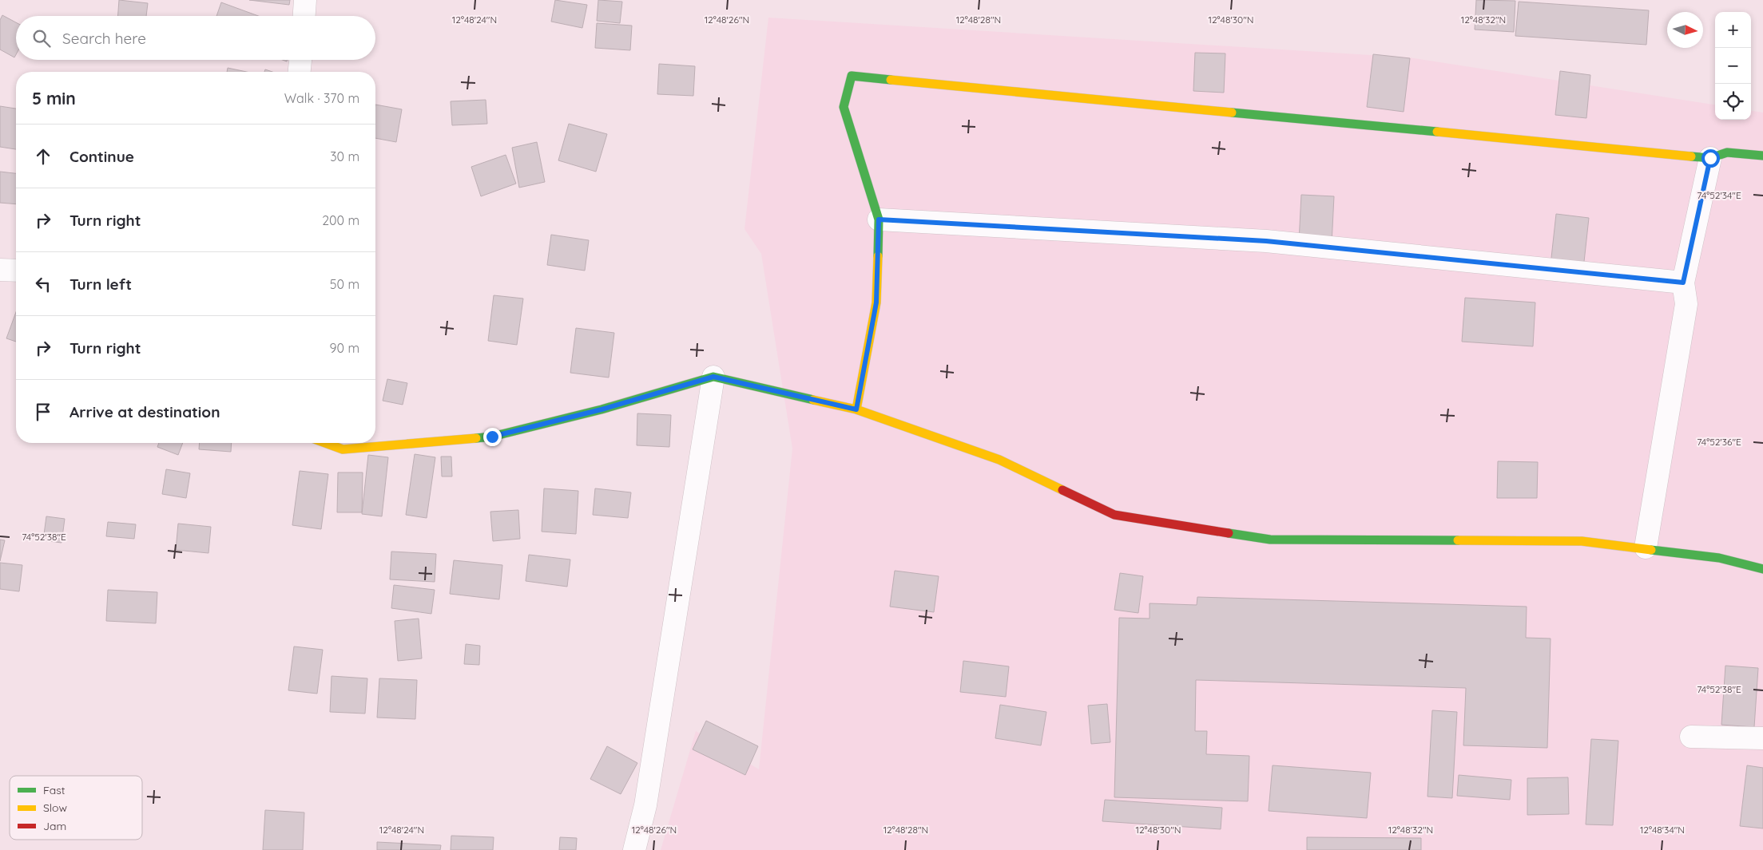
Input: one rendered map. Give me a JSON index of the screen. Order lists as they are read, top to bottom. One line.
{"legend":["Fast","Slow","Jam"],"north":"right","page":{"map_buttons":["+","−"],"search":"Search here","heading":["5 min","Walk · 370 m"],"list":[["Continue","30 m"],["Turn right","200 m"],["Turn left","50 m"],["Turn right","90 m"],"Arrive at destination"]},"coordinates":["12°48'24\"N","12°48'26\"N","12°48'28\"N","12°48'30\"N","12°48'32\"N","74°52'34\"E","74°52'36\"E","74°52'38\"E","12°48'34\"N"]}
